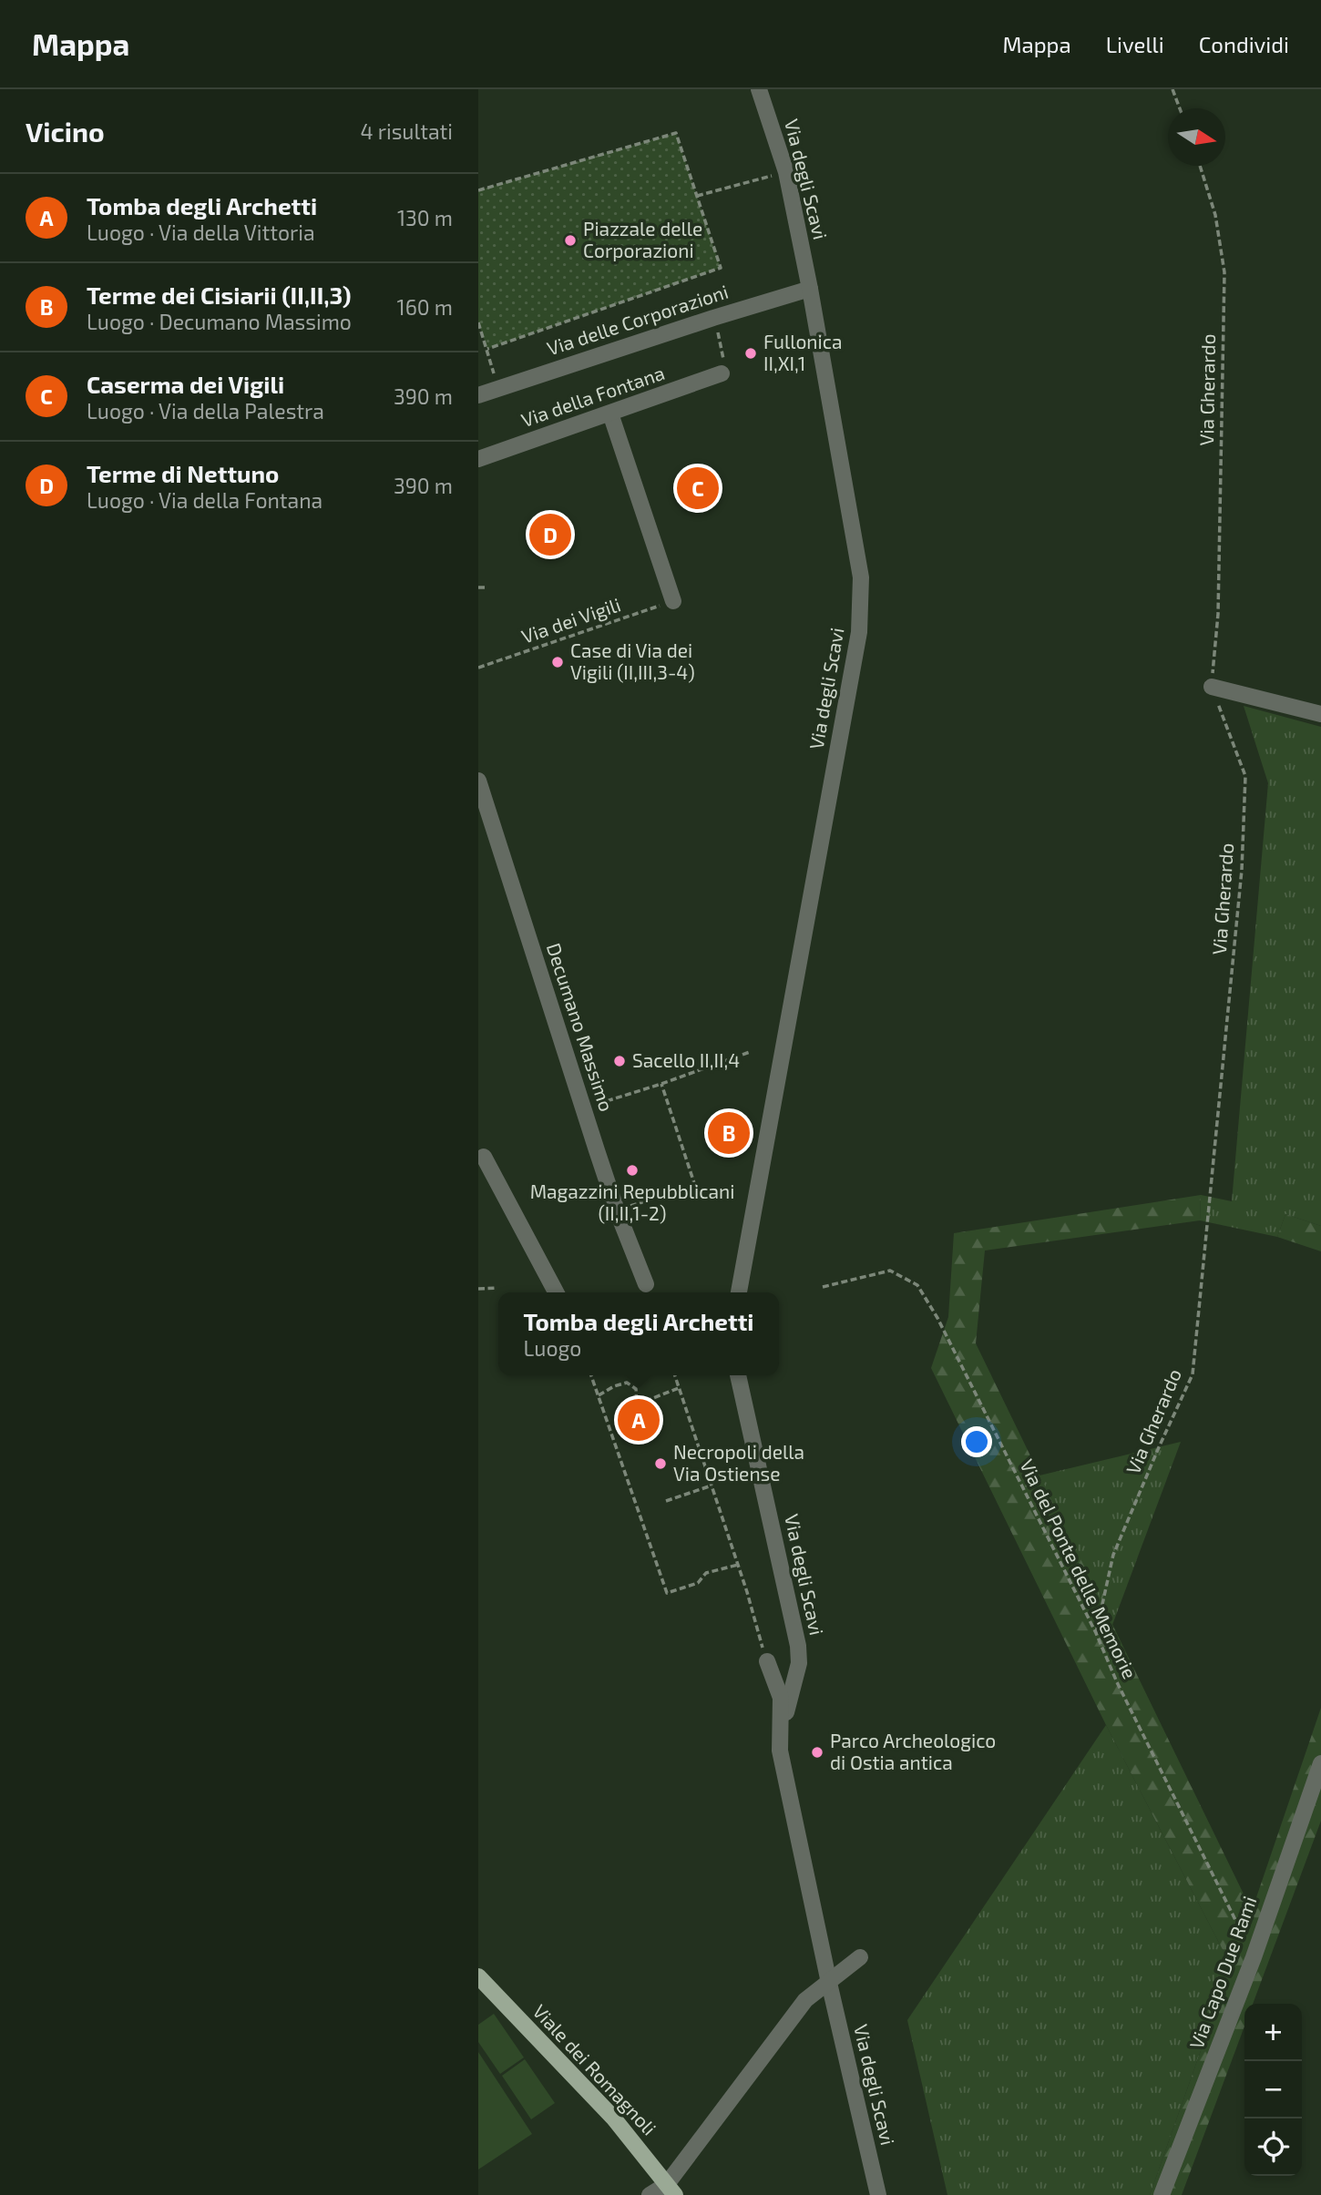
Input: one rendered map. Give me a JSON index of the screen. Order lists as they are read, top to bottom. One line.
{"streets":{"main road":["Viale dei Romagnoli"],"street":["Via degli Scavi","Via delle Corporazioni","Via della Fontana","Decumano Massimo","Via Capo Due Rami"],"path":["Via Gherardo","Via dei Vigili","Via del Ponte delle Memorie"]},"crossings":[["Via degli Scavi","Via delle Corporazioni"],["Via Gherardo","Via del Ponte delle Memorie"],["Via del Ponte delle Memorie","Via Capo Due Rami"]],"places":["Piazzale delle Corporazioni","Fullonica II,XI,1","Case di Via dei Vigili (II,III,3-4)","Sacello II,II,4","Magazzini Repubblicani (II,II,1-2)","Necropoli della Via Ostiense","Parco Archeologico di Ostia antica"],"north":"right","page":{"header":"Mappa","nav":["Mappa","Livelli","Condividi"],"heading":["Vicino","4 risultati"],"list":[{"mark":"A","name":"Tomba degli Archetti","note":"Luogo · Via della Vittoria","value":"130 m"},{"mark":"B","name":"Terme dei Cisiarii (II,II,3)","note":"Luogo · Decumano Massimo","value":"160 m"},{"mark":"C","name":"Caserma dei Vigili","note":"Luogo · Via della Palestra","value":"390 m"},{"mark":"D","name":"Terme di Nettuno","note":"Luogo · Via della Fontana","value":"390 m"}],"pins":["C","D","B","A"],"popup":["Tomba degli Archetti","Luogo"],"map_buttons":["+","−"]}}
